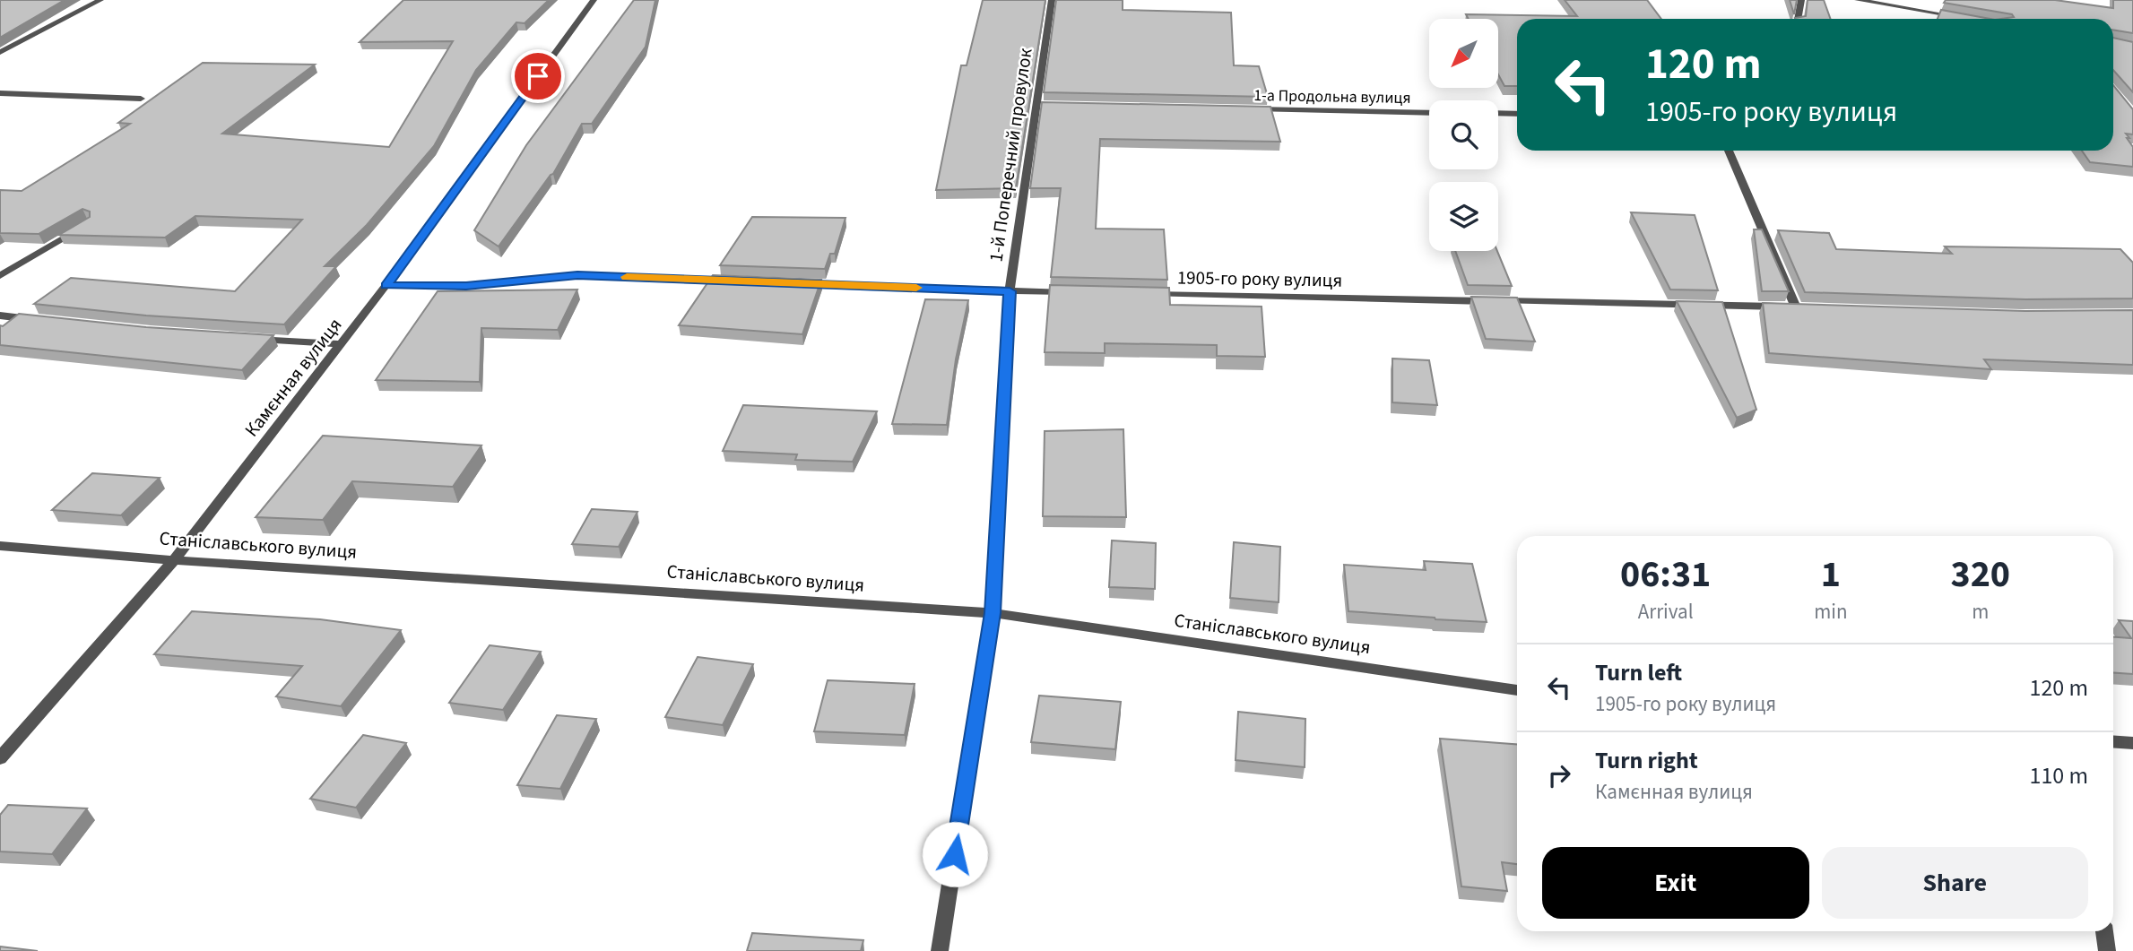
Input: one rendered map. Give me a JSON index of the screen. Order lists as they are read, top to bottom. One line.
{"streets":{"street":["1-а Продольна вулиця","1-й Поперечний провулок","1905-го року вулиця","Камєнная вулиця","Станіславського вулиця"]},"crossings":[["1-й Поперечний провулок","Станіславського вулиця"],["Камєнная вулиця","Станіславського вулиця"]],"north":"bottom left","page":{"turn":["120 m","1905-го року вулиця"],"eta":["06:31","Arrival","1","min","320","m"],"list":[{"name":"Turn left","note":"1905-го року вулиця","value":"120 m"},{"name":"Turn right","note":"Камєнная вулиця","value":"110 m"}],"buttons":["Exit","Share"]}}
